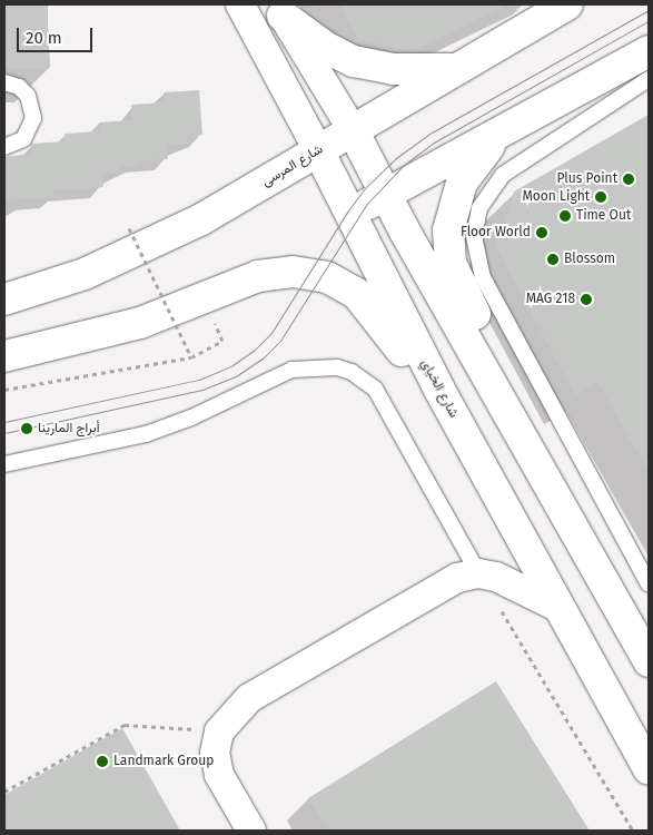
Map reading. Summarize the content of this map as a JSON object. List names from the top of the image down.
{
  "streets": {
    "main road": ["شارع المرسى", "شارع الخياي"]
  },
  "crossings": [
    ["شارع المرسى", "شارع الخياي"]
  ],
  "places": [
    "Plus Point",
    "Moon Light",
    "Time Out",
    "Floor World",
    "Blossom",
    "MAG 218",
    "أبراج المارينا",
    "Landmark Group"
  ],
  "scale_bar": "20 m"
}
